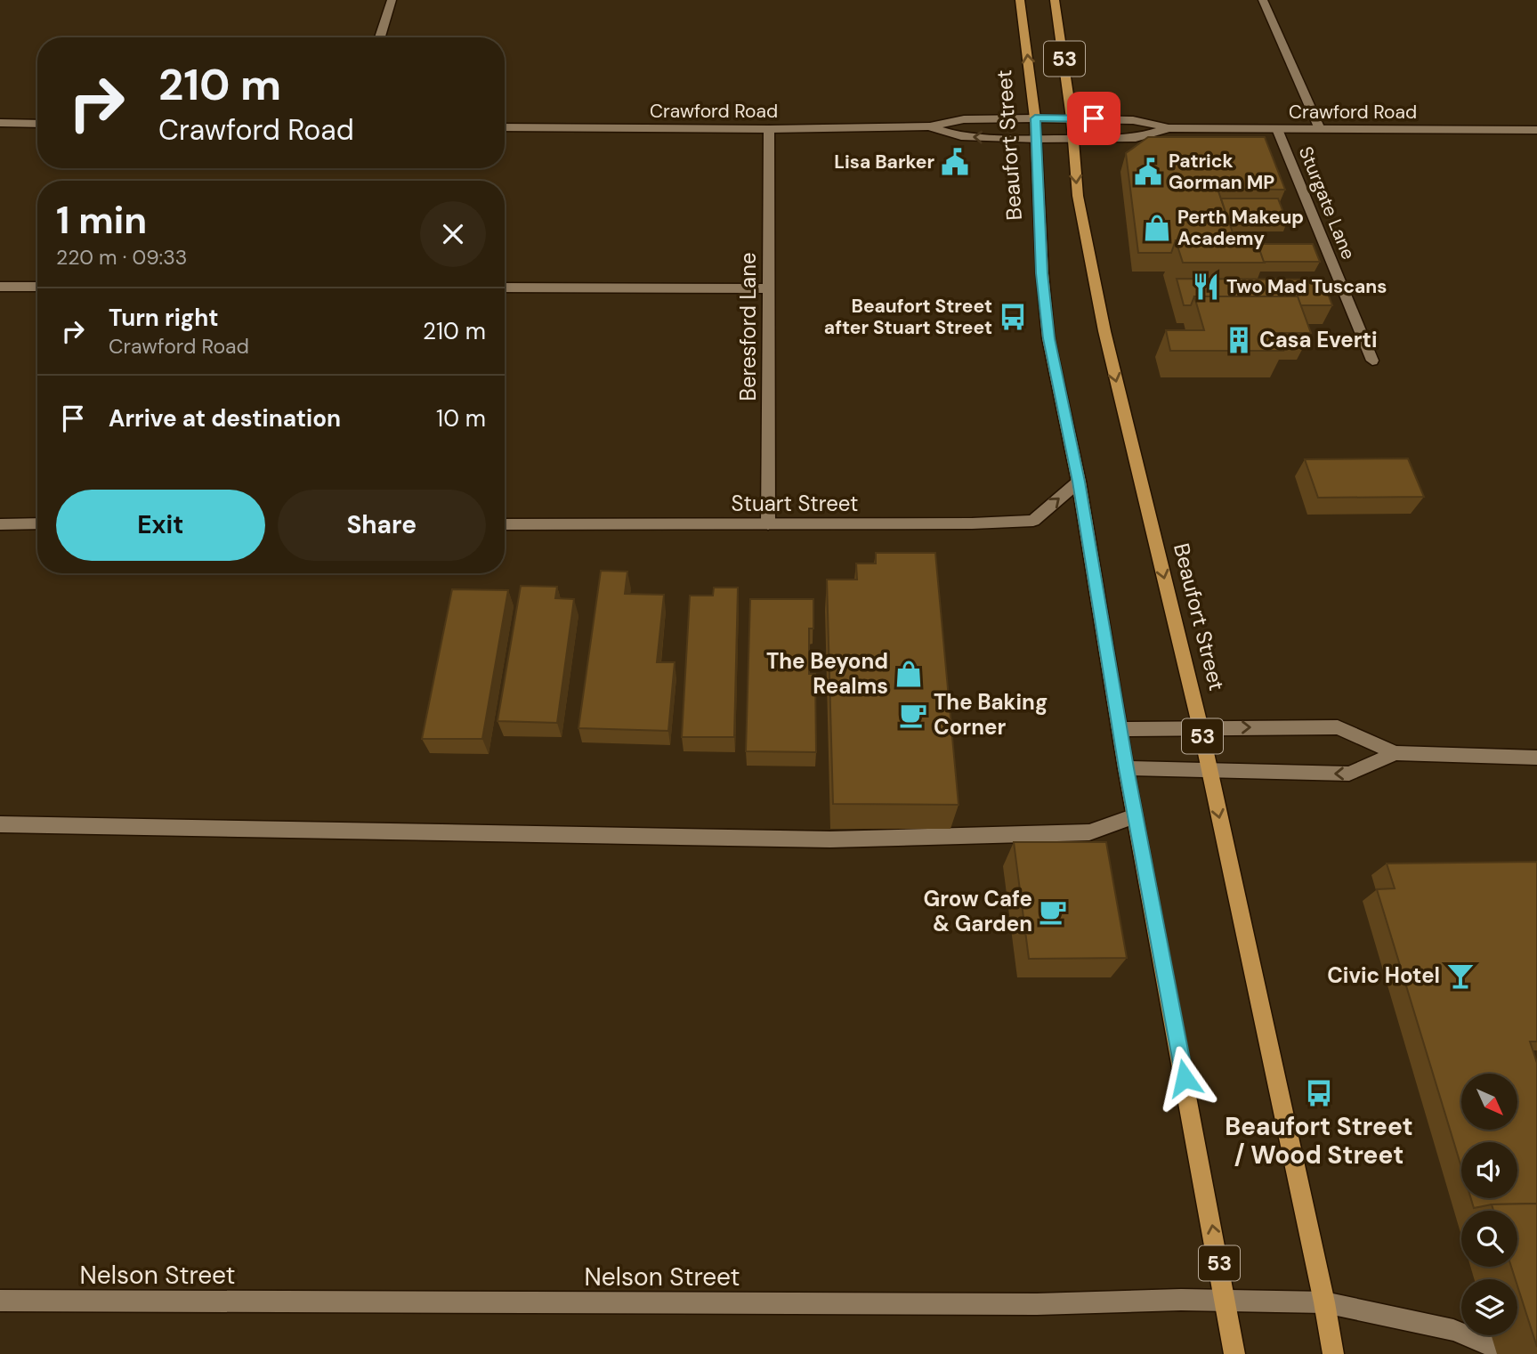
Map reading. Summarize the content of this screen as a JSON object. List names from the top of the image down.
{
  "streets": {
    "main road": ["53", "Beaufort Street"],
    "street": [
      "Crawford Road",
      "Sturgate Lane",
      "Beresford Lane",
      "Stuart Street",
      "Nelson Street"
    ]
  },
  "crossings": [
    ["Crawford Road", "Beaufort Street"],
    ["Crawford Road", "Sturgate Lane"],
    ["Crawford Road", "Beresford Lane"],
    ["Beaufort Street", "Stuart Street"],
    ["Beaufort Street", "Nelson Street"],
    ["Beresford Lane", "Stuart Street"]
  ],
  "one_way": ["Stuart Street"],
  "places": {
    "public building": ["Lisa Barker", "Patrick Gorman MP"],
    "shop": ["Perth Makeup Academy", "The Beyond Realms"],
    "restaurant": ["Two Mad Tuscans"],
    "bus stop": ["Beaufort Street after Stuart Street", "Beaufort Street / Wood Street"],
    "building": ["Casa Everti"],
    "cafe": ["The Baking Corner", "Grow Cafe & Garden"],
    "bar": ["Civic Hotel"]
  },
  "north": "bottom right",
  "page": {
    "turn": ["210 m", "Crawford Road"],
    "heading": ["1 min", "220 m · 09:33"],
    "list": [
      {
        "name": "Turn right",
        "note": "Crawford Road",
        "value": "210 m"
      },
      {
        "name": "Arrive at destination",
        "value": "10 m"
      }
    ],
    "buttons": ["Exit", "Share"]
  }
}
